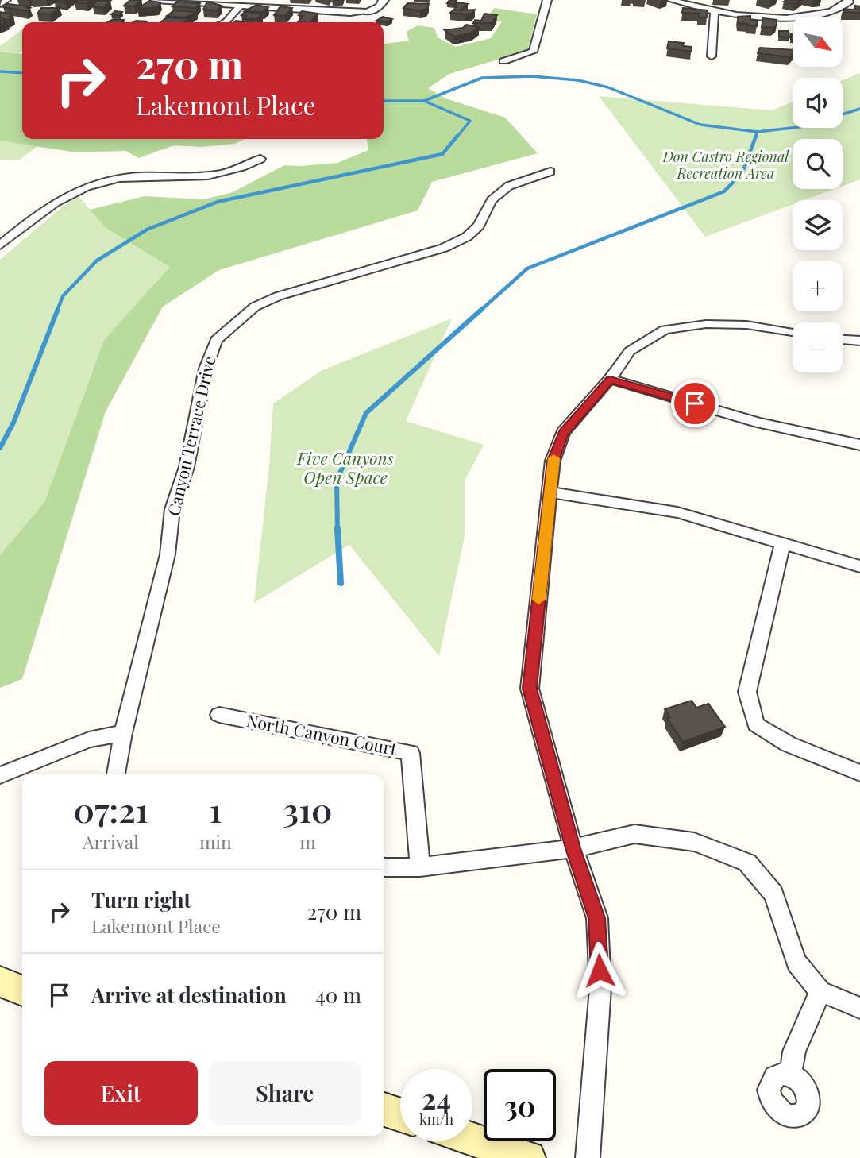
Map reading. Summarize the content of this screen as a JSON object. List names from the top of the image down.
{
  "streets": {
    "street": ["Canyon Terrace Drive", "North Canyon Court"]
  },
  "parks": ["Don Castro Regional Recreation Area", "Five Canyons Open Space"],
  "north": "bottom right",
  "page": {
    "map_buttons": ["+", "−"],
    "turn": ["270 m", "Lakemont Place"],
    "eta": [
      "07:21",
      "Arrival",
      "1",
      "min",
      "310",
      "m"
    ],
    "list": [
      {
        "name": "Turn right",
        "note": "Lakemont Place",
        "value": "270 m"
      },
      {
        "name": "Arrive at destination",
        "value": "40 m"
      }
    ],
    "buttons": ["Exit", "Share"],
    "speed": "24 km/h",
    "limit": "30"
  }
}
